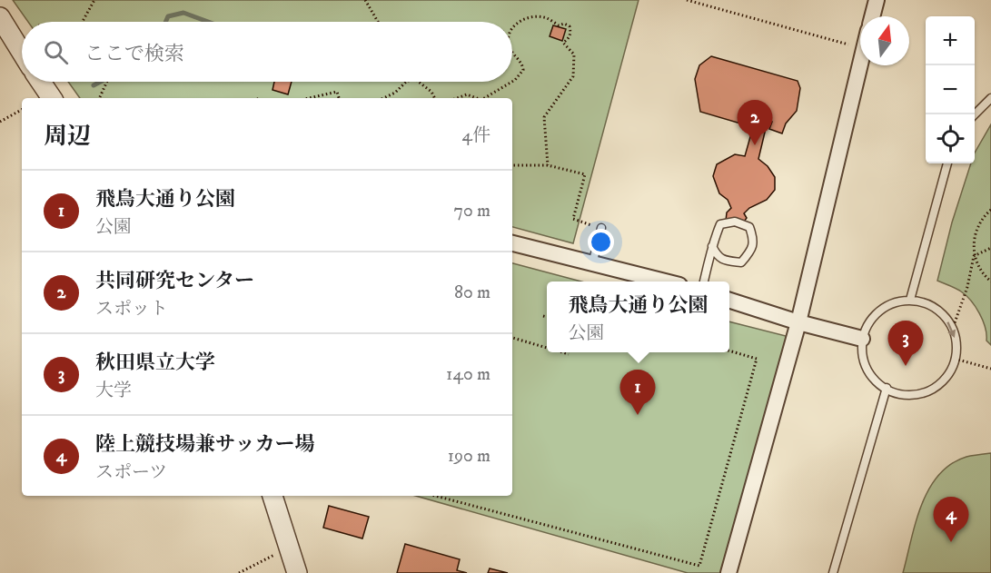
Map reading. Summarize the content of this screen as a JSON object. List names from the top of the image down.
{
  "north": "top",
  "page": {
    "map_buttons": ["+", "−"],
    "search": "ここで検索",
    "heading": ["周辺", "4件"],
    "pins": [
      "2",
      "3",
      "1",
      "4"
    ],
    "list": [
      {
        "mark": "1",
        "name": "飛鳥大通り公園",
        "note": "公園",
        "value": "70 m"
      },
      {
        "mark": "2",
        "name": "共同研究センター",
        "note": "スポット",
        "value": "80 m"
      },
      {
        "mark": "3",
        "name": "秋田県立大学",
        "note": "大学",
        "value": "140 m"
      },
      {
        "mark": "4",
        "name": "陸上競技場兼サッカー場",
        "note": "スポーツ",
        "value": "190 m"
      }
    ],
    "popup": ["飛鳥大通り公園", "公園"]
  }
}
